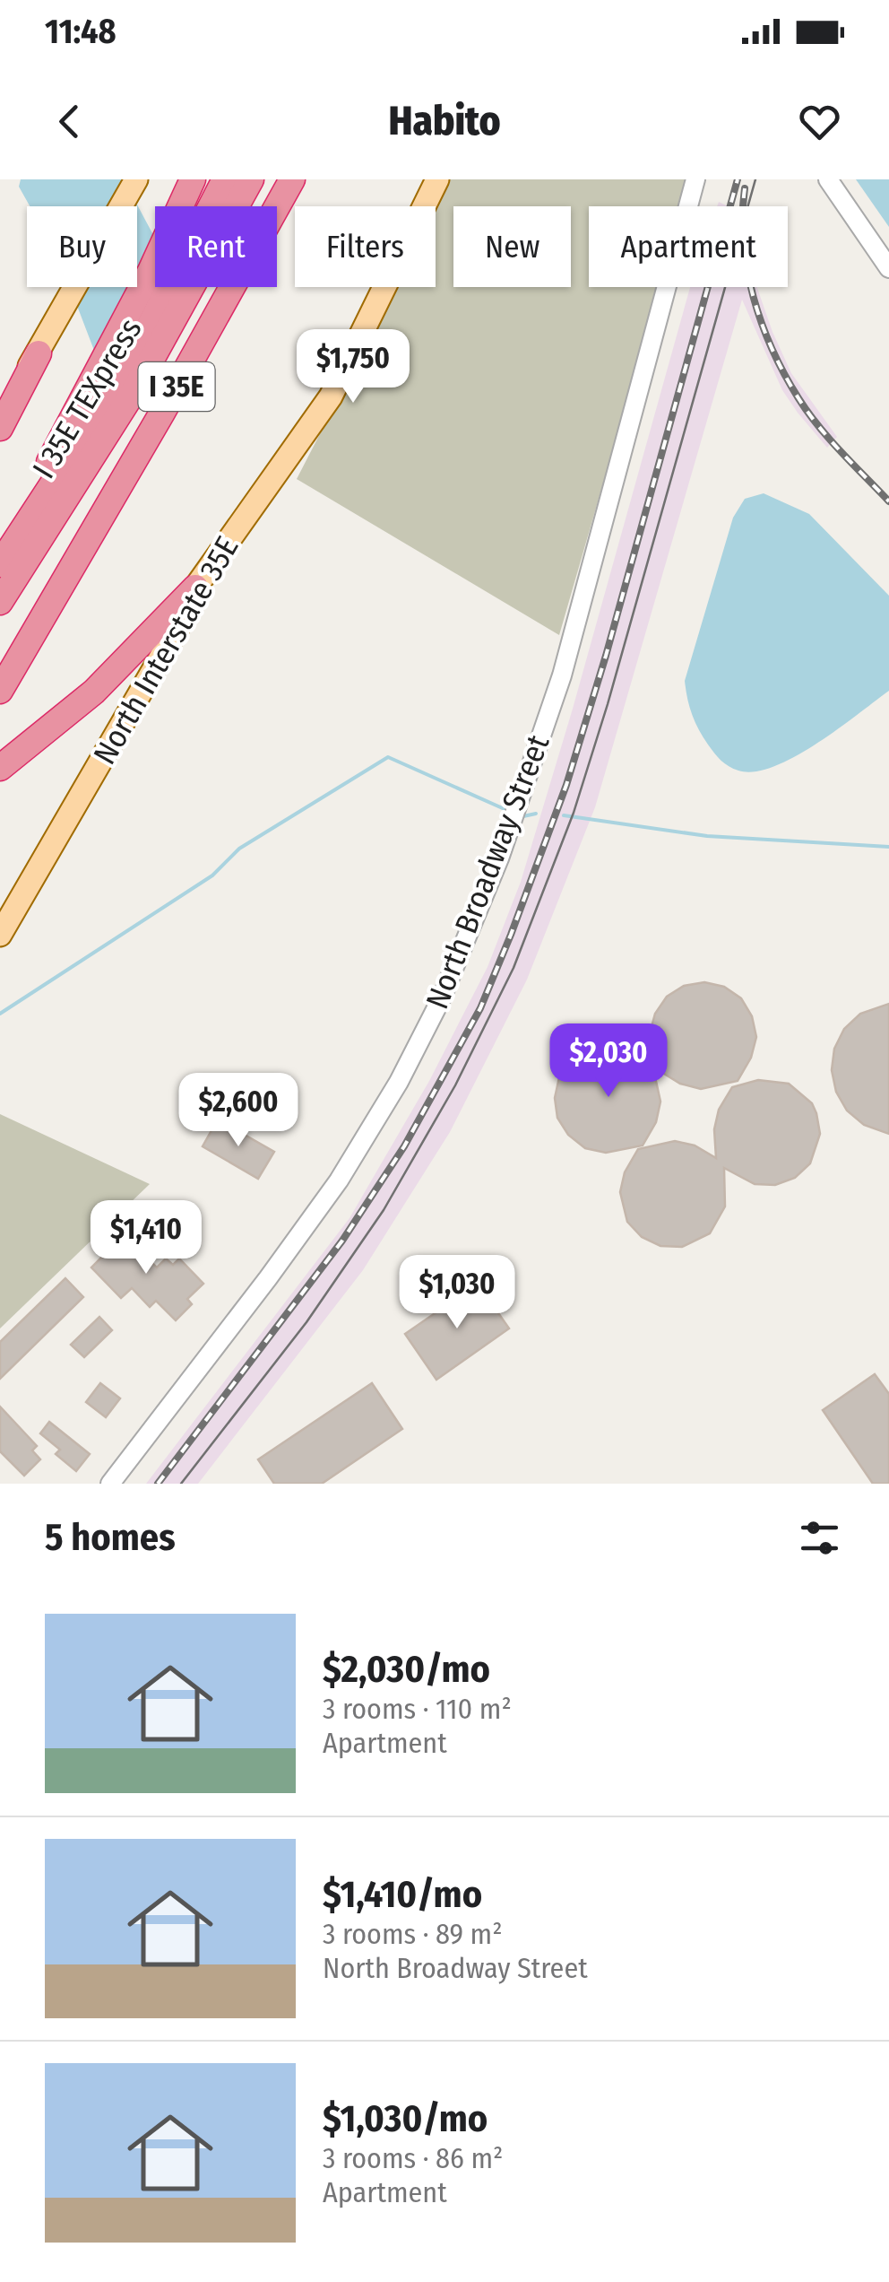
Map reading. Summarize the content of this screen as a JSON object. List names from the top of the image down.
{
  "streets": {
    "highway": ["I 35E", "I 35E TEXpress"],
    "main road": ["North Interstate 35E"],
    "street": ["North Broadway Street"]
  },
  "page": {
    "status": "11:48",
    "header": "Habito",
    "chip": [
      "Buy",
      "Rent",
      "Filters",
      "New",
      "Apartment"
    ],
    "price": [
      "$1,750",
      "$2,030",
      "$2,600",
      "$1,410",
      "$1,030"
    ],
    "heading": "5 homes",
    "list": [
      {
        "name": "$2,030/mo",
        "note": "3 rooms · 110 m² · Apartment"
      },
      {
        "name": "$1,410/mo",
        "note": "3 rooms · 89 m² · North Broadway Street"
      },
      {
        "name": "$1,030/mo",
        "note": "3 rooms · 86 m² · Apartment"
      }
    ]
  }
}
